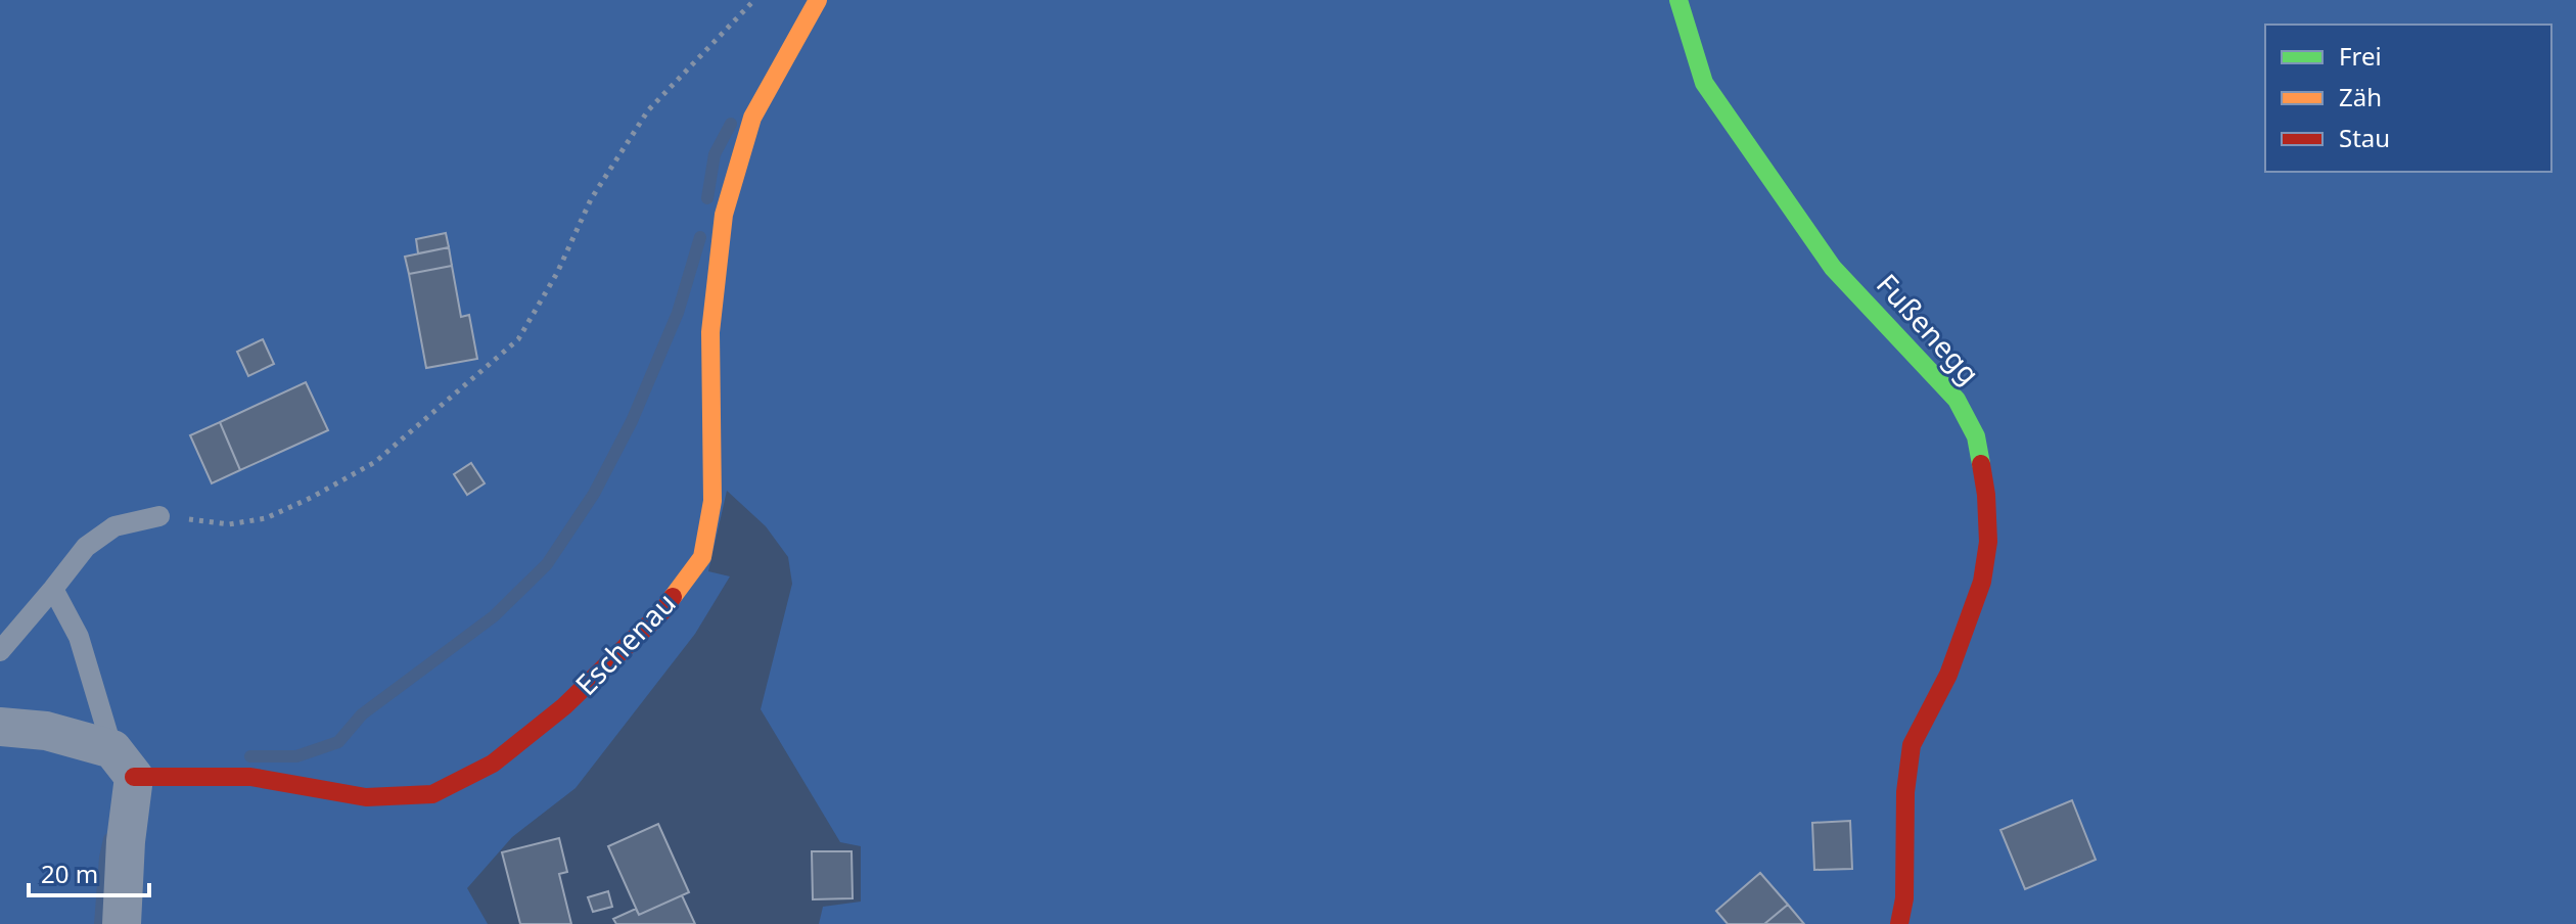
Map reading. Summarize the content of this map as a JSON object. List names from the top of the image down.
{
  "streets": {
    "street": ["Fußenegg", "Eschenau"]
  },
  "legend": ["Frei", "Zäh", "Stau"],
  "scale_bar": "20 m"
}
